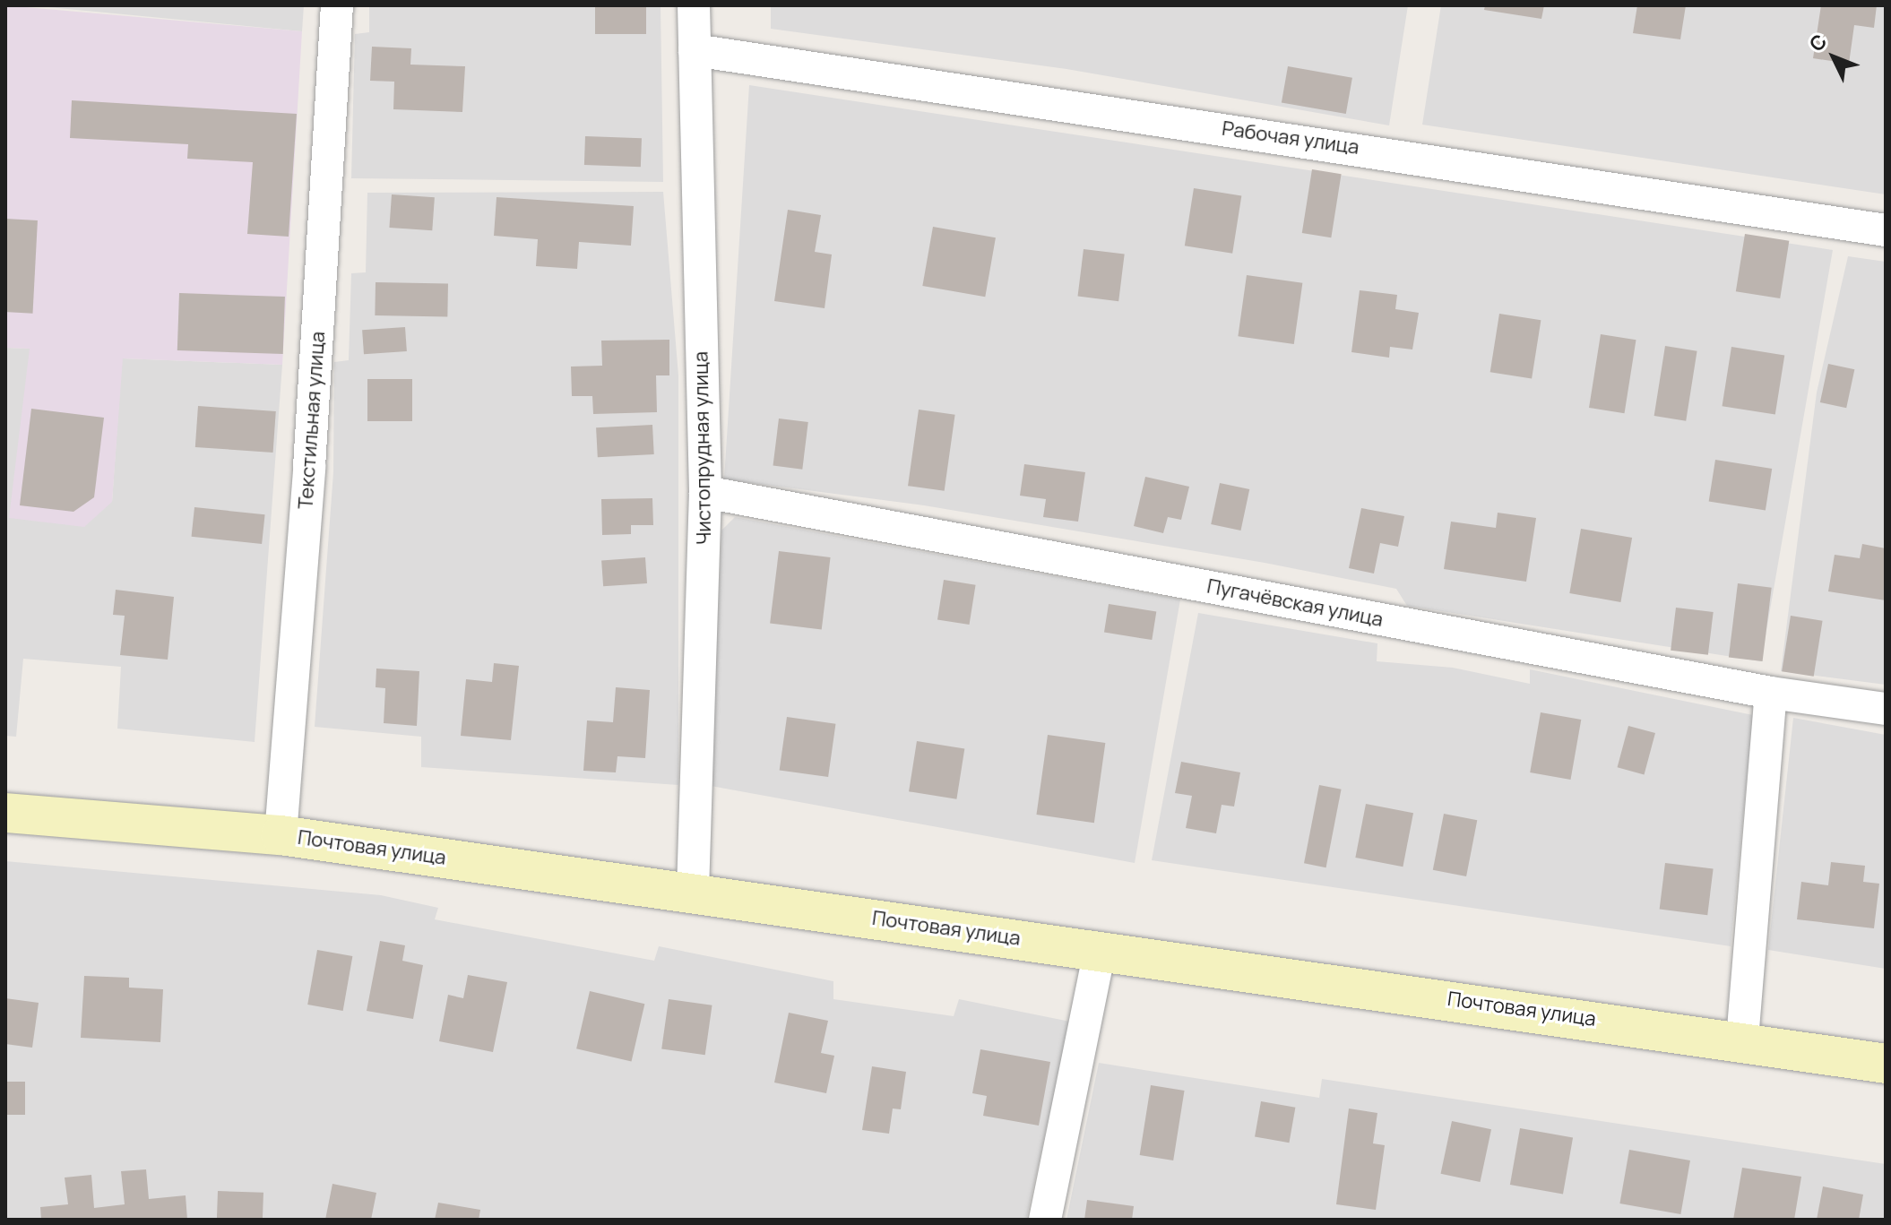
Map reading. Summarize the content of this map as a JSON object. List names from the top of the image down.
{
  "streets": {
    "street": [
      "Рабочая улица",
      "Текстильная улица",
      "Чистопрудная улица",
      "Пугачёвская улица",
      "Почтовая улица"
    ]
  },
  "crossings": [
    ["Рабочая улица", "Чистопрудная улица"],
    ["Текстильная улица", "Почтовая улица"],
    ["Чистопрудная улица", "Пугачёвская улица"],
    ["Чистопрудная улица", "Почтовая улица"]
  ],
  "north": "top left"
}
